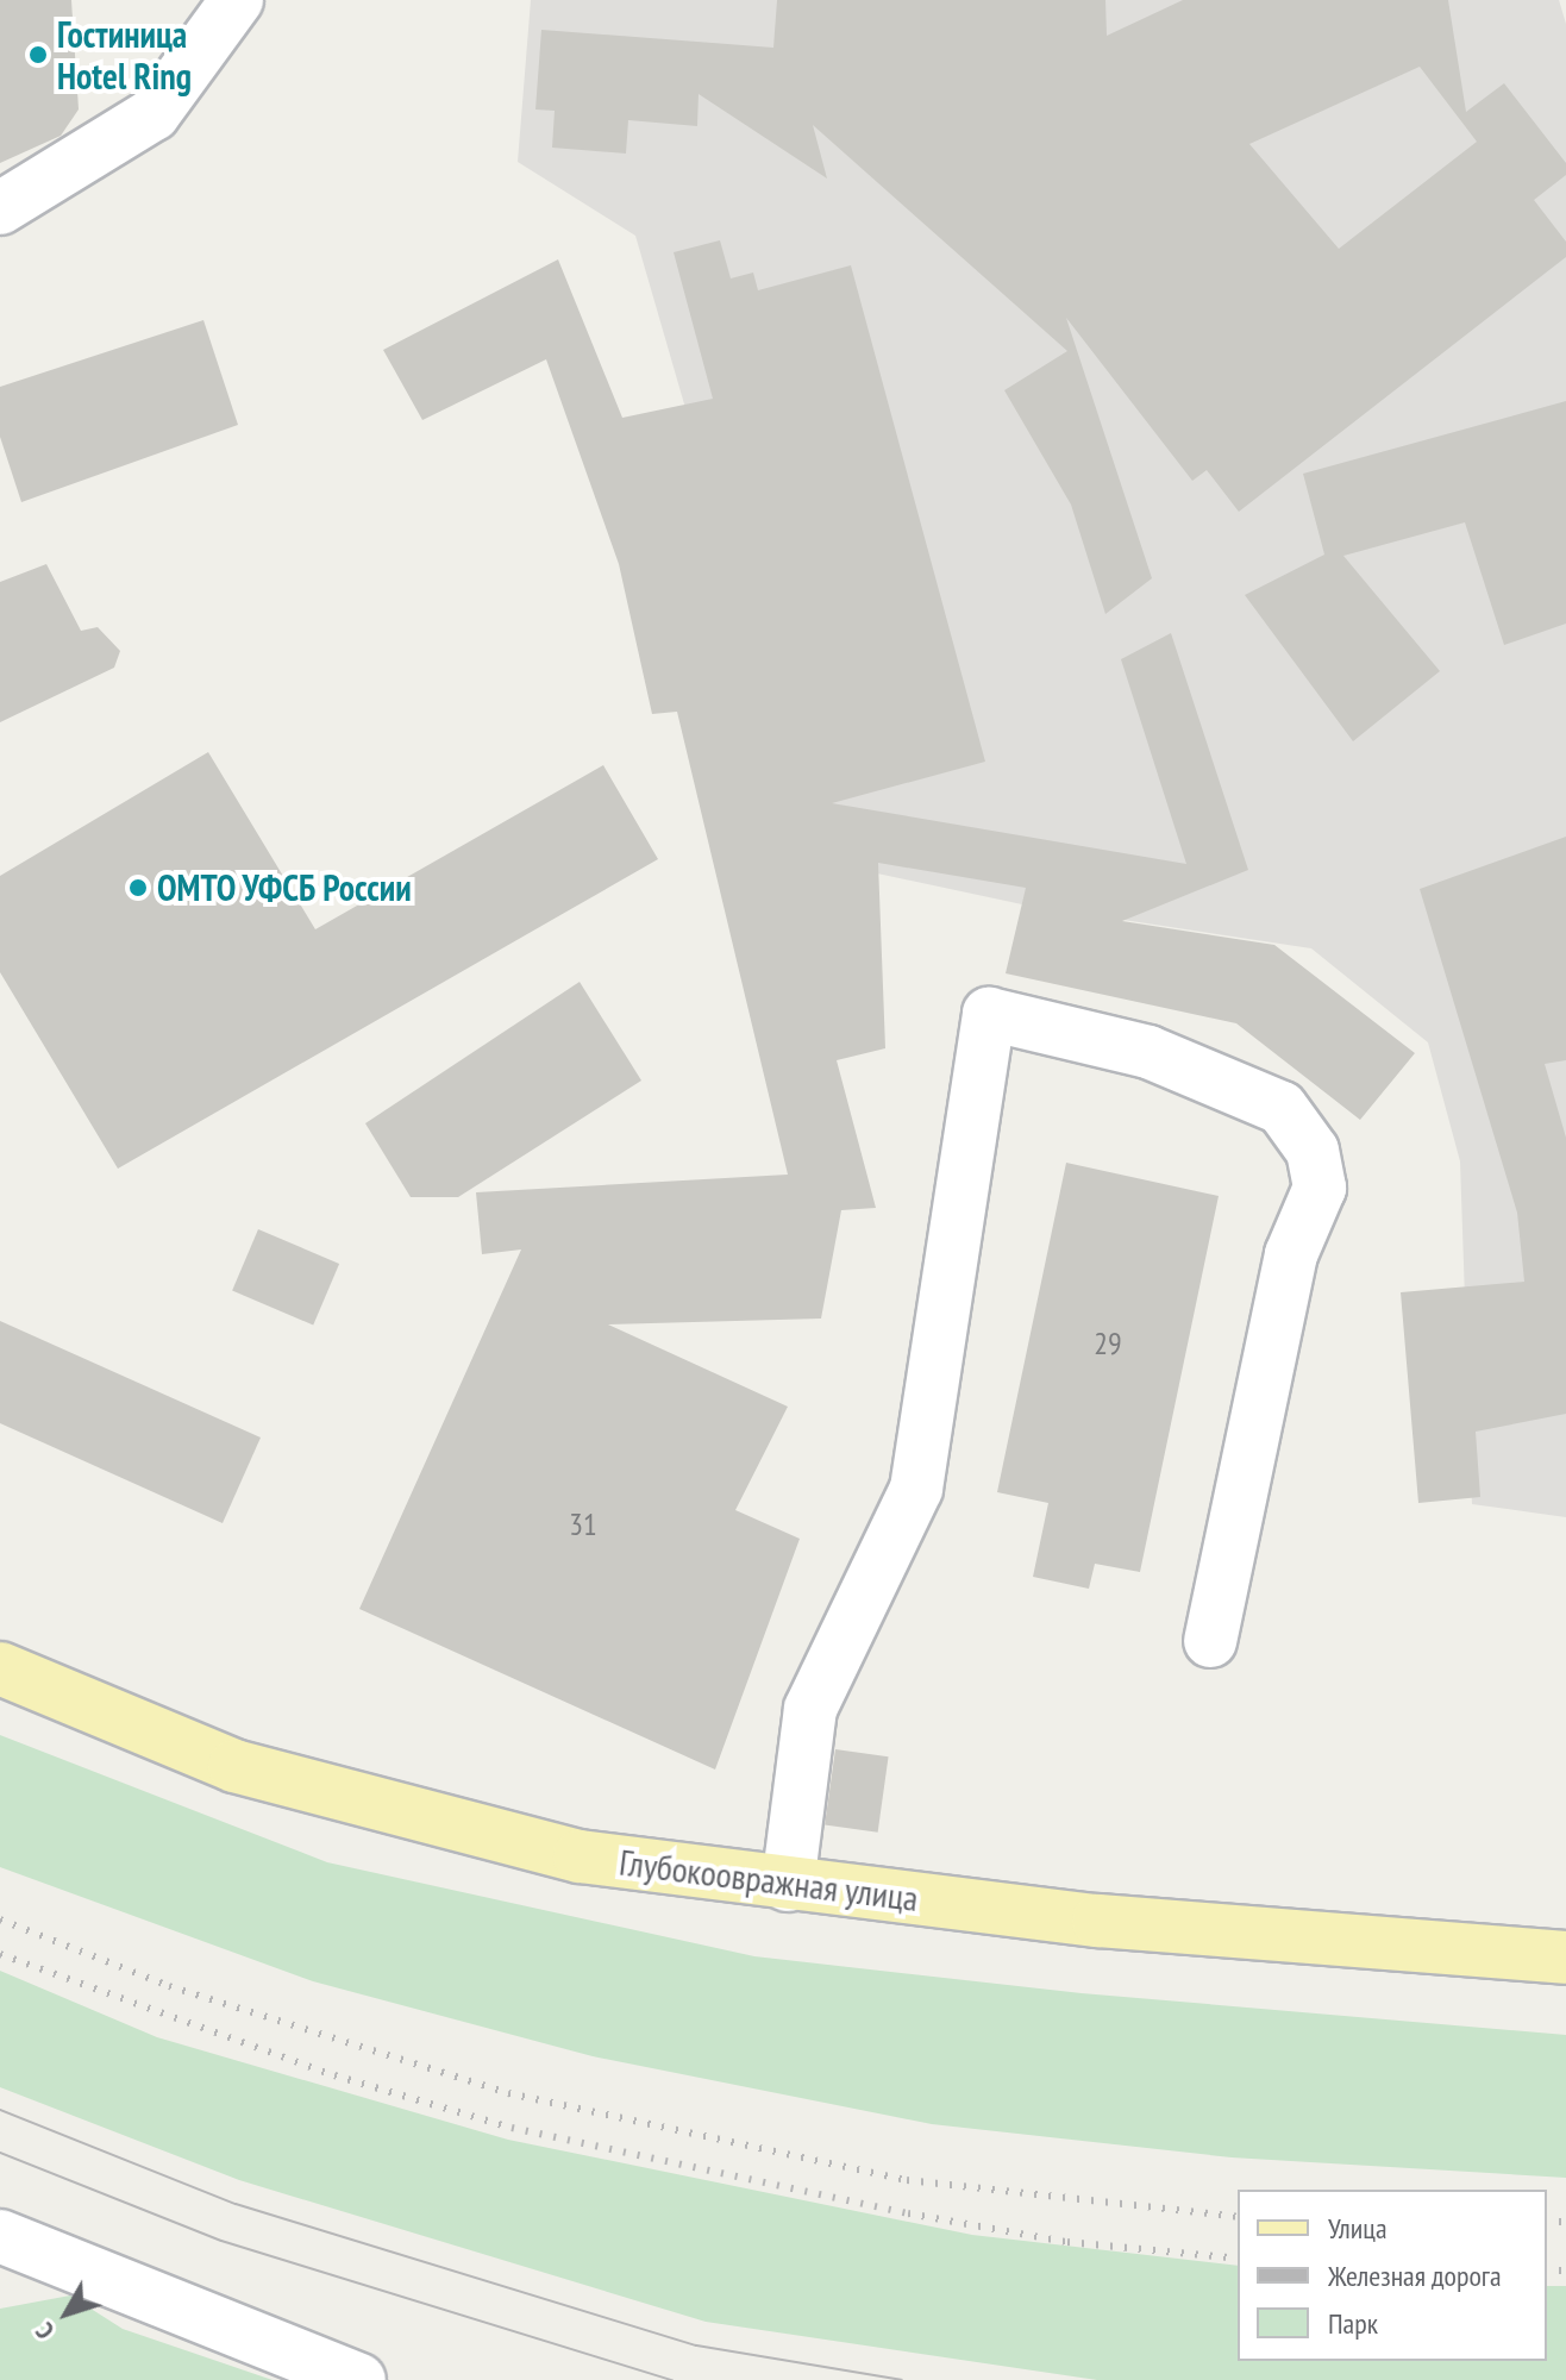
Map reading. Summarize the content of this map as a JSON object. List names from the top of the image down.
{
  "streets": {
    "main road": ["Глубокоовражная улица"]
  },
  "places": ["Гостиница Hotel Ring", "ОМТО УФСБ России"],
  "house_numbers": ["29", "31"],
  "legend": ["Улица", "Железная дорога", "Парк"],
  "north": "bottom left"
}
